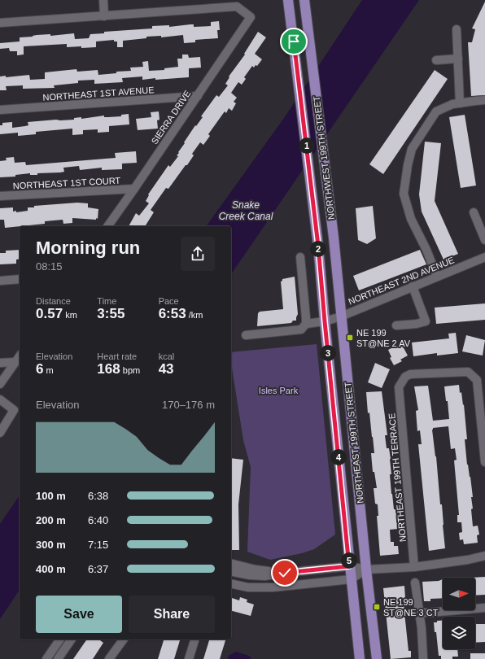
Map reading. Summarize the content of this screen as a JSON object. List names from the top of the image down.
{
  "streets": {
    "main road": ["NORTHWEST 199TH STREET", "NORTHEAST 199TH STREET"],
    "street": [
      "NORTHEAST 1ST AVENUE",
      "SIERRA DRIVE",
      "NORTHEAST 1ST COURT",
      "NORTHEAST 2ND AVENUE",
      "NORTHEAST 199TH TERRACE"
    ]
  },
  "crossings": [
    ["NORTHEAST 1ST AVENUE", "SIERRA DRIVE"],
    ["SIERRA DRIVE", "NORTHEAST 1ST COURT"],
    ["NORTHWEST 199TH STREET", "NORTHEAST 2ND AVENUE"],
    ["NORTHWEST 199TH STREET", "NORTHEAST 199TH STREET"],
    ["NORTHEAST 2ND AVENUE", "NORTHEAST 199TH STREET"]
  ],
  "water": ["Snake Creek Canal"],
  "parks": ["Isles Park"],
  "places": {
    "transit": ["NE 199 ST@NE 2 AV", "NE 199 ST@NE 3 CT"]
  },
  "north": "right",
  "page": {
    "pins": [
      "1",
      "2",
      "3",
      "4",
      "5"
    ],
    "heading": ["Morning run", "08:15"],
    "stats": [
      ["Distance", "0.57 km"],
      ["Time", "3:55"],
      ["Pace", "6:53 /km"],
      ["Elevation", "6 m"],
      ["Heart rate", "168 bpm"],
      ["kcal", "43"]
    ],
    "chart": ["Elevation", "170–176 m"],
    "list": [
      {
        "name": "100 m",
        "note": "6:38"
      },
      {
        "name": "200 m",
        "note": "6:40"
      },
      {
        "name": "300 m",
        "note": "7:15"
      },
      {
        "name": "400 m",
        "note": "6:37"
      }
    ],
    "buttons": ["Save", "Share"]
  }
}
